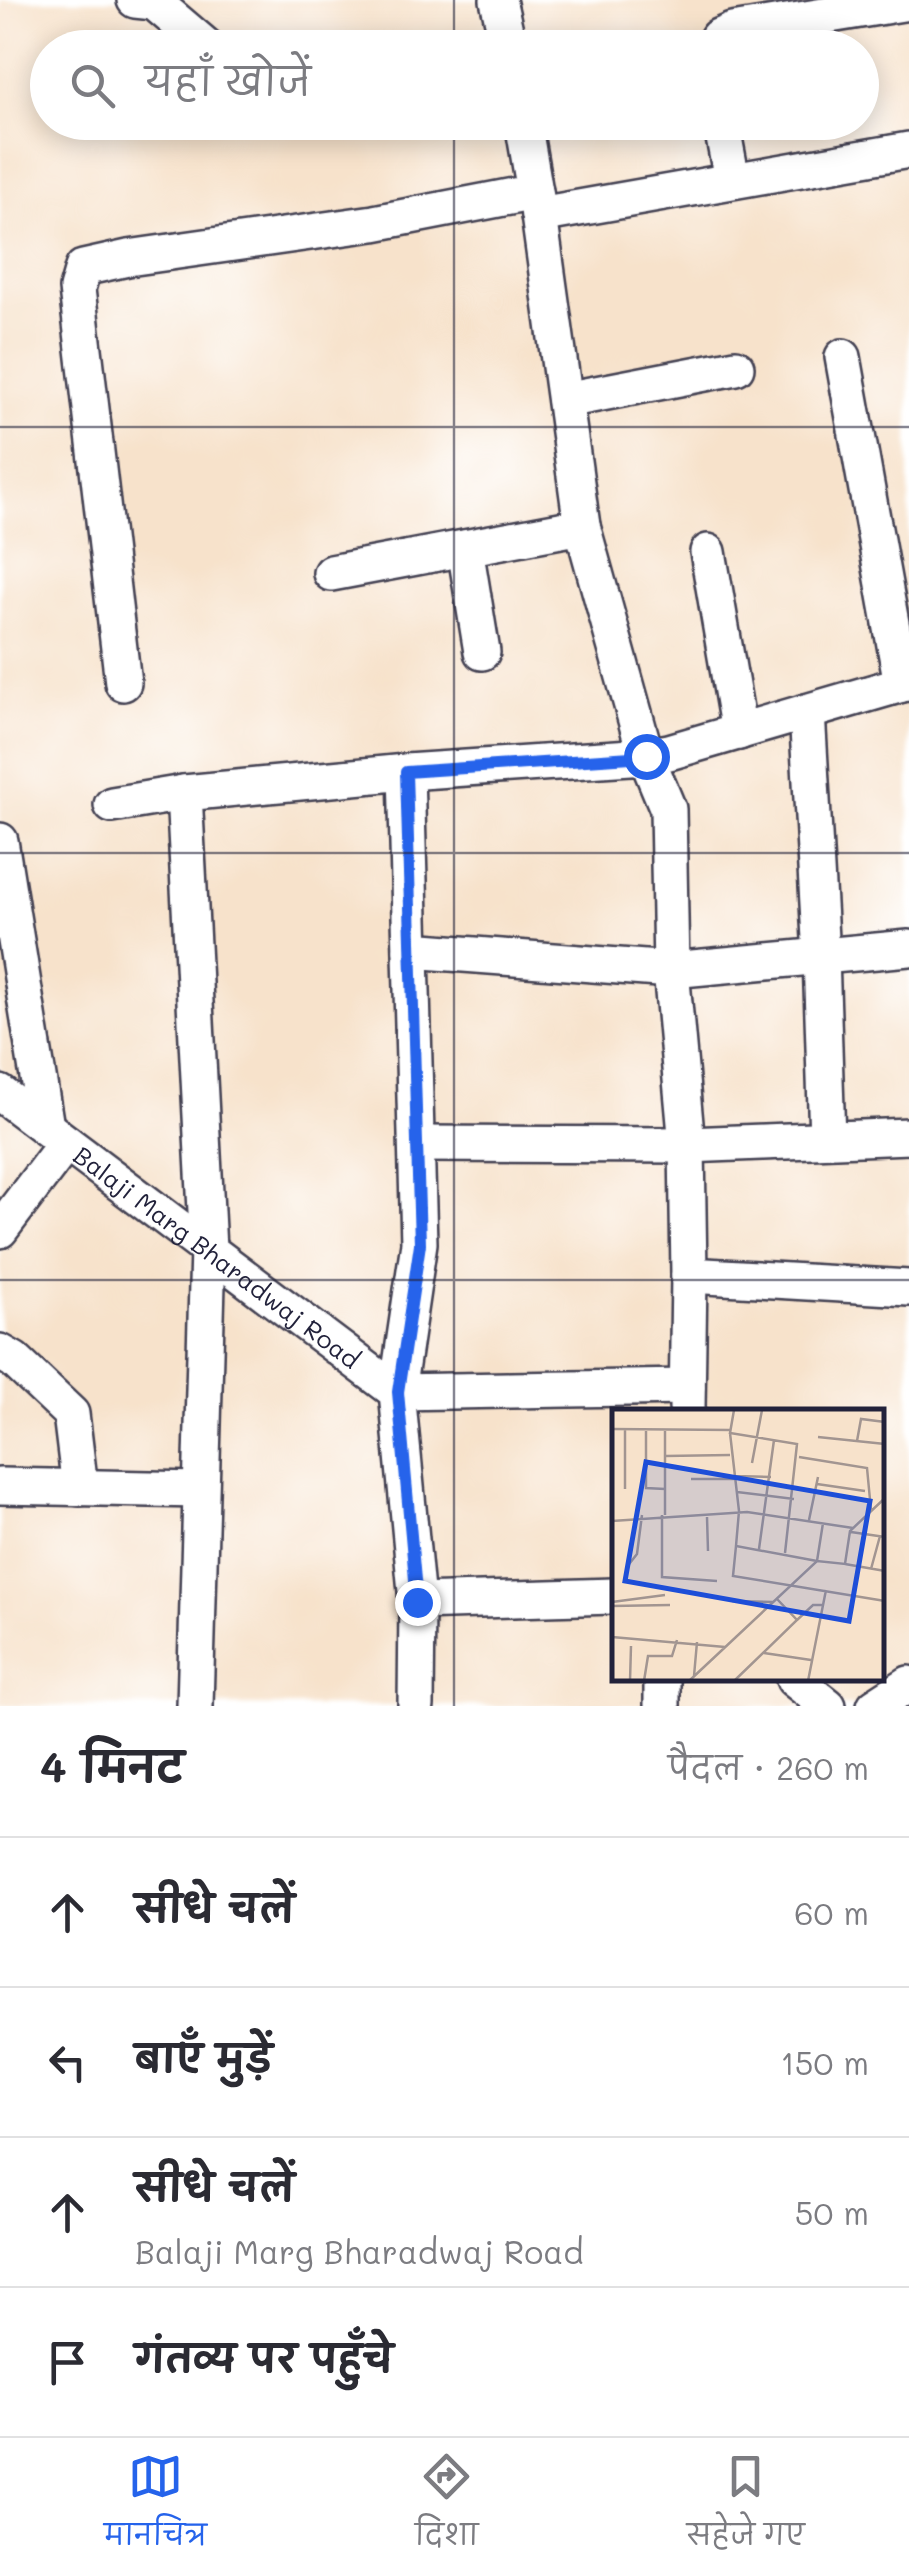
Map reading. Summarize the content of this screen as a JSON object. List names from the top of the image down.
{
  "streets": {
    "street": ["Balaji Marg Bharadwaj Road"]
  },
  "page": {
    "search": "यहाँ खोजें",
    "heading": ["4 मिनट", "पैदल · 260 m"],
    "list": [
      ["सीधे चलें", "60 m"],
      ["बाएँ मुड़ें", "150 m"],
      ["सीधे चलें", "Balaji Marg Bharadwaj Road", "50 m"],
      "गंतव्य पर पहुँचे"
    ],
    "nav": ["मानचित्र", "दिशा", "सहेजे गए"]
  }
}
